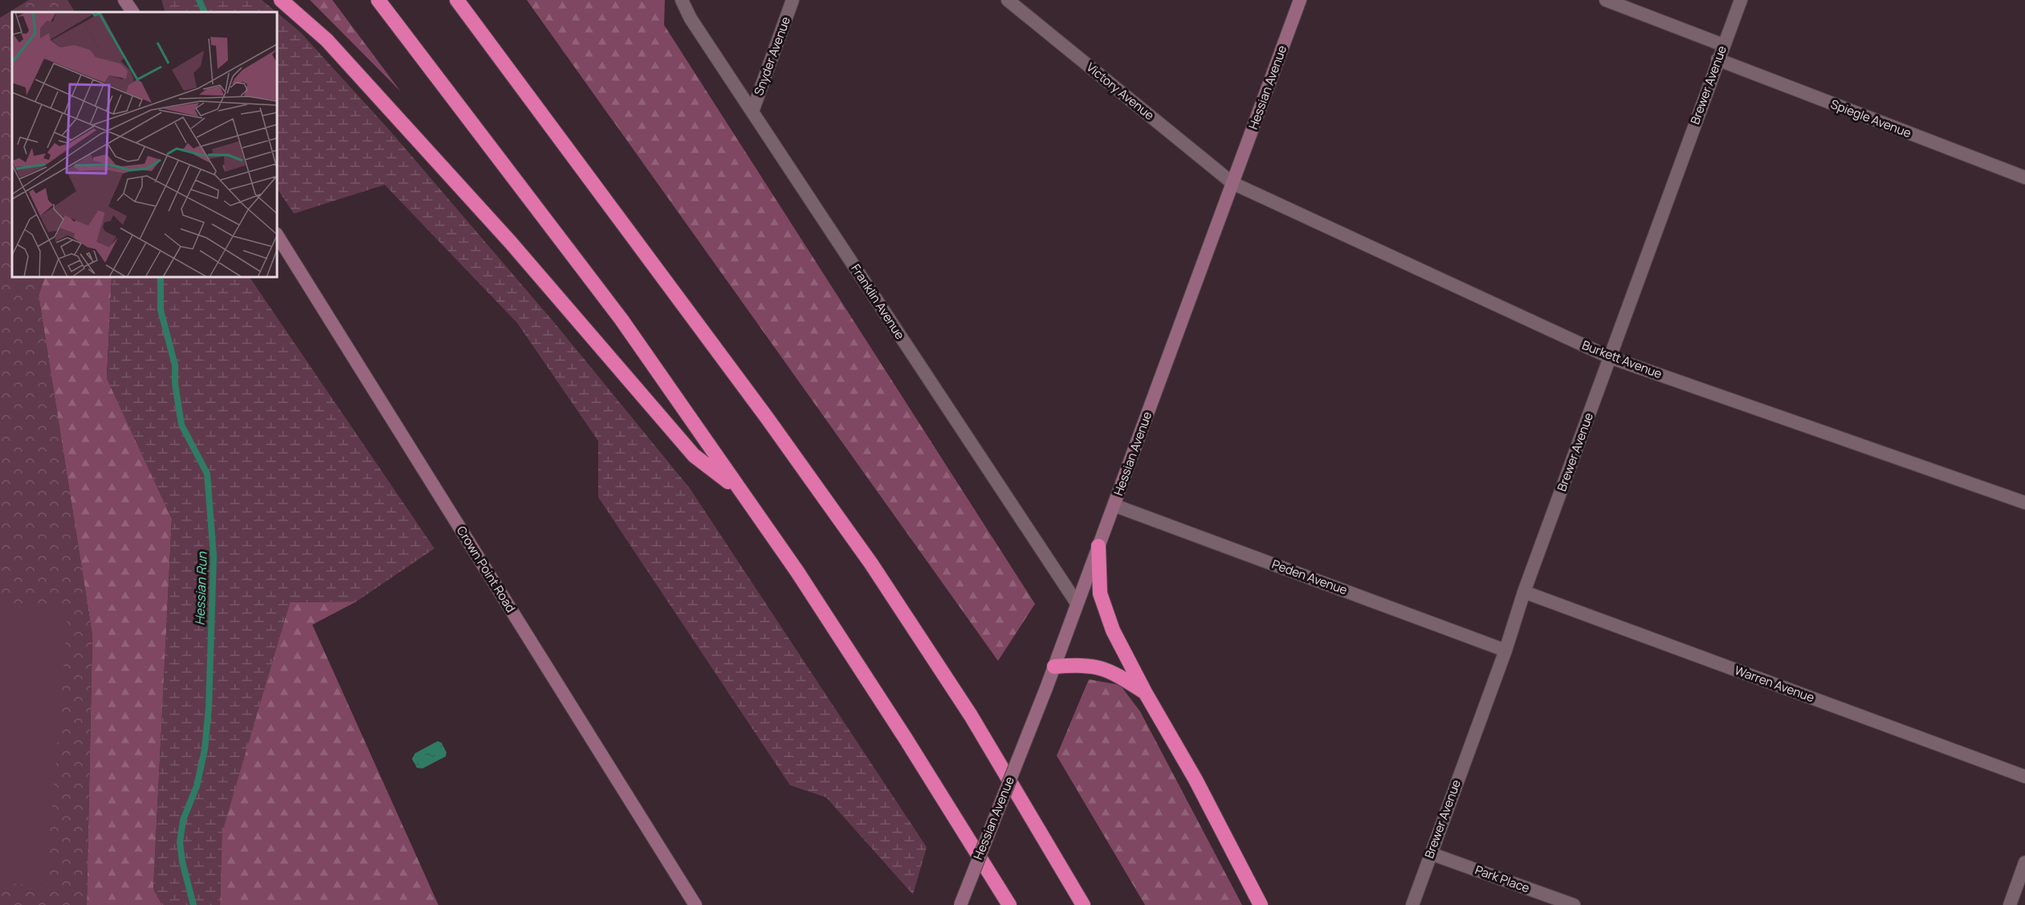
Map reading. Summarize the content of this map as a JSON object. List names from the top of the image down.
{
  "streets": {
    "main road": ["Hessian Avenue", "Crown Point Road"],
    "street": [
      "Snyder Avenue",
      "Brewer Avenue",
      "Victory Avenue",
      "Spiegle Avenue",
      "Franklin Avenue",
      "Burkett Avenue",
      "Peden Avenue",
      "Warren Avenue",
      "Park Place"
    ]
  },
  "crossings": [
    ["Snyder Avenue", "Franklin Avenue"],
    ["Brewer Avenue", "Spiegle Avenue"],
    ["Brewer Avenue", "Burkett Avenue"],
    ["Brewer Avenue", "Peden Avenue"],
    ["Brewer Avenue", "Warren Avenue"],
    ["Brewer Avenue", "Park Place"],
    ["Hessian Avenue", "Victory Avenue"],
    ["Hessian Avenue", "Franklin Avenue"],
    ["Hessian Avenue", "Burkett Avenue"],
    ["Hessian Avenue", "Peden Avenue"],
    ["Victory Avenue", "Burkett Avenue"]
  ],
  "water": ["Hessian Run"]
}
